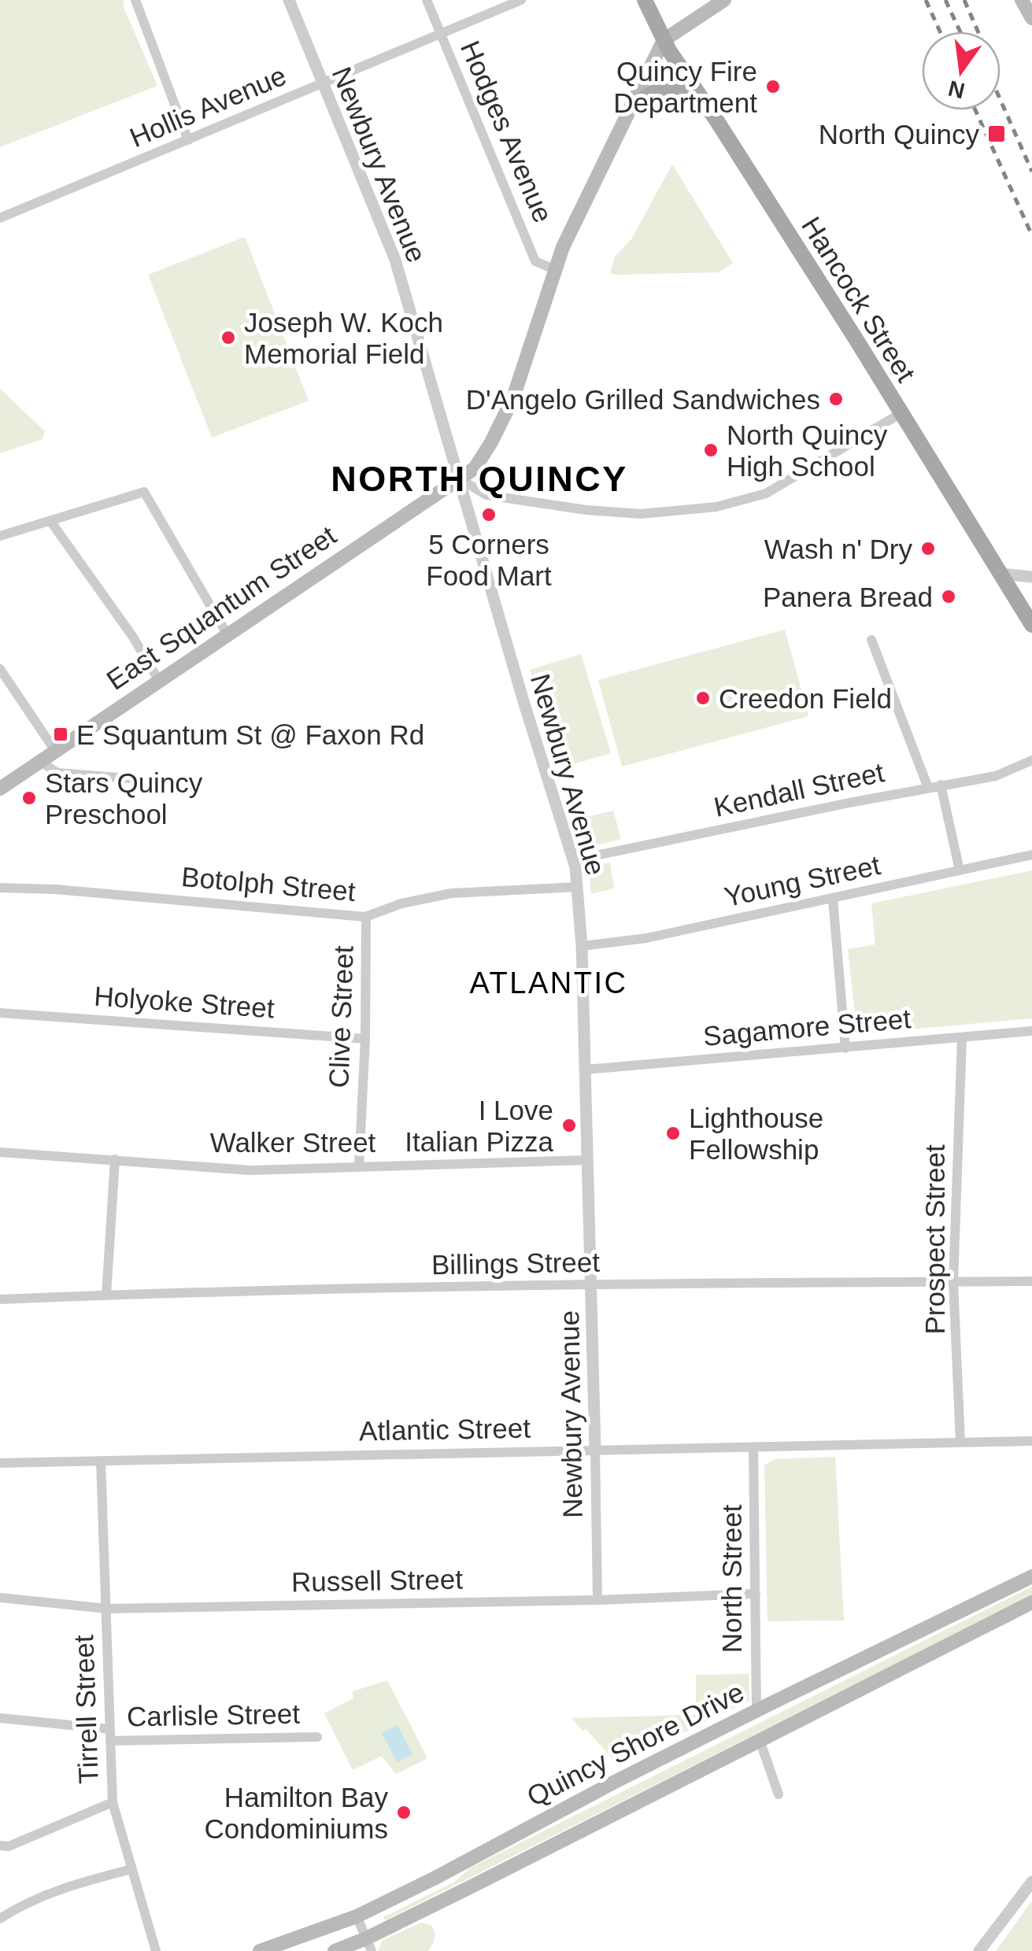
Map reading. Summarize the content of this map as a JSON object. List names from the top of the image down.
{
  "streets": {
    "main road": ["Hancock Street", "East Squantum Street", "Quincy Shore Drive"],
    "street": [
      "Hollis Avenue",
      "Hodges Avenue",
      "Newbury Avenue",
      "Kendall Street",
      "Young Street",
      "Botolph Street",
      "Holyoke Street",
      "Clive Street",
      "Sagamore Street",
      "Walker Street",
      "Prospect Street",
      "Billings Street",
      "Atlantic Street",
      "North Street",
      "Russell Street",
      "Tirrell Street",
      "Carlisle Street"
    ]
  },
  "crossings": [
    ["Hollis Avenue", "Hodges Avenue"],
    ["Hollis Avenue", "Newbury Avenue"],
    ["Hodges Avenue", "East Squantum Street"],
    ["Newbury Avenue", "East Squantum Street"],
    ["Newbury Avenue", "Kendall Street"],
    ["Newbury Avenue", "Young Street"],
    ["Newbury Avenue", "Botolph Street"],
    ["Newbury Avenue", "Sagamore Street"],
    ["Newbury Avenue", "Walker Street"],
    ["Newbury Avenue", "Billings Street"],
    ["Newbury Avenue", "Atlantic Street"],
    ["Newbury Avenue", "Russell Street"],
    ["Hancock Street", "East Squantum Street"],
    ["Botolph Street", "Clive Street"],
    ["Holyoke Street", "Clive Street"],
    ["Clive Street", "Walker Street"],
    ["Sagamore Street", "Prospect Street"],
    ["Prospect Street", "Billings Street"],
    ["Prospect Street", "Atlantic Street"],
    ["Atlantic Street", "North Street"],
    ["Atlantic Street", "Tirrell Street"],
    ["North Street", "Russell Street"],
    ["North Street", "Quincy Shore Drive"],
    ["Russell Street", "Tirrell Street"],
    ["Tirrell Street", "Carlisle Street"]
  ],
  "districts": ["NORTH QUINCY", "ATLANTIC"],
  "places": {
    "other": [
      "Quincy Fire Department",
      "Joseph W. Koch Memorial Field",
      "D'Angelo Grilled Sandwiches",
      "North Quincy High School",
      "5 Corners Food Mart",
      "Wash n' Dry",
      "Panera Bread",
      "Creedon Field",
      "Stars Quincy Preschool",
      "I Love Italian Pizza",
      "Lighthouse Fellowship",
      "Hamilton Bay Condominiums"
    ],
    "transit": ["North Quincy", "E Squantum St @ Faxon Rd"]
  },
  "north": "bottom"
}
